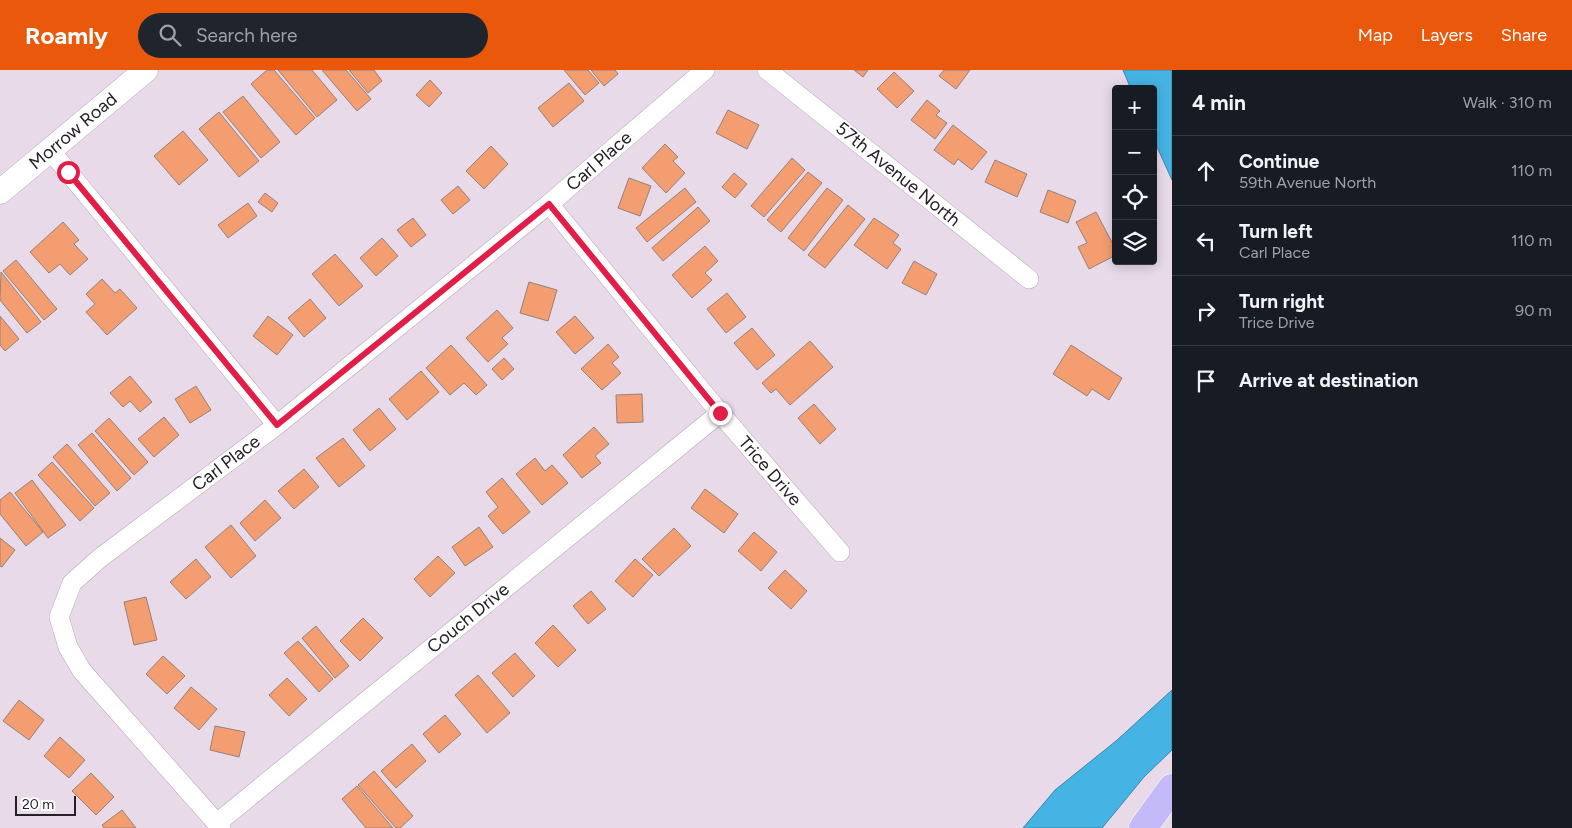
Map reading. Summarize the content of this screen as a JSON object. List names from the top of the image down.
{
  "streets": {
    "street": [
      "Morrow Road",
      "Carl Place",
      "57th Avenue North",
      "Trice Drive",
      "Couch Drive"
    ]
  },
  "crossings": [
    ["Carl Place", "Trice Drive"],
    ["Carl Place", "Couch Drive"],
    ["Trice Drive", "Couch Drive"]
  ],
  "scale_bar": "20 m",
  "page": {
    "header": "Roamly",
    "search": "Search here",
    "nav": ["Map", "Layers", "Share"],
    "heading": ["4 min", "Walk · 310 m"],
    "map_buttons": ["+", "−"],
    "list": [
      ["Continue", "59th Avenue North", "110 m"],
      ["Turn left", "Carl Place", "110 m"],
      ["Turn right", "Trice Drive", "90 m"],
      "Arrive at destination"
    ],
    "scale": "20 m"
  }
}
